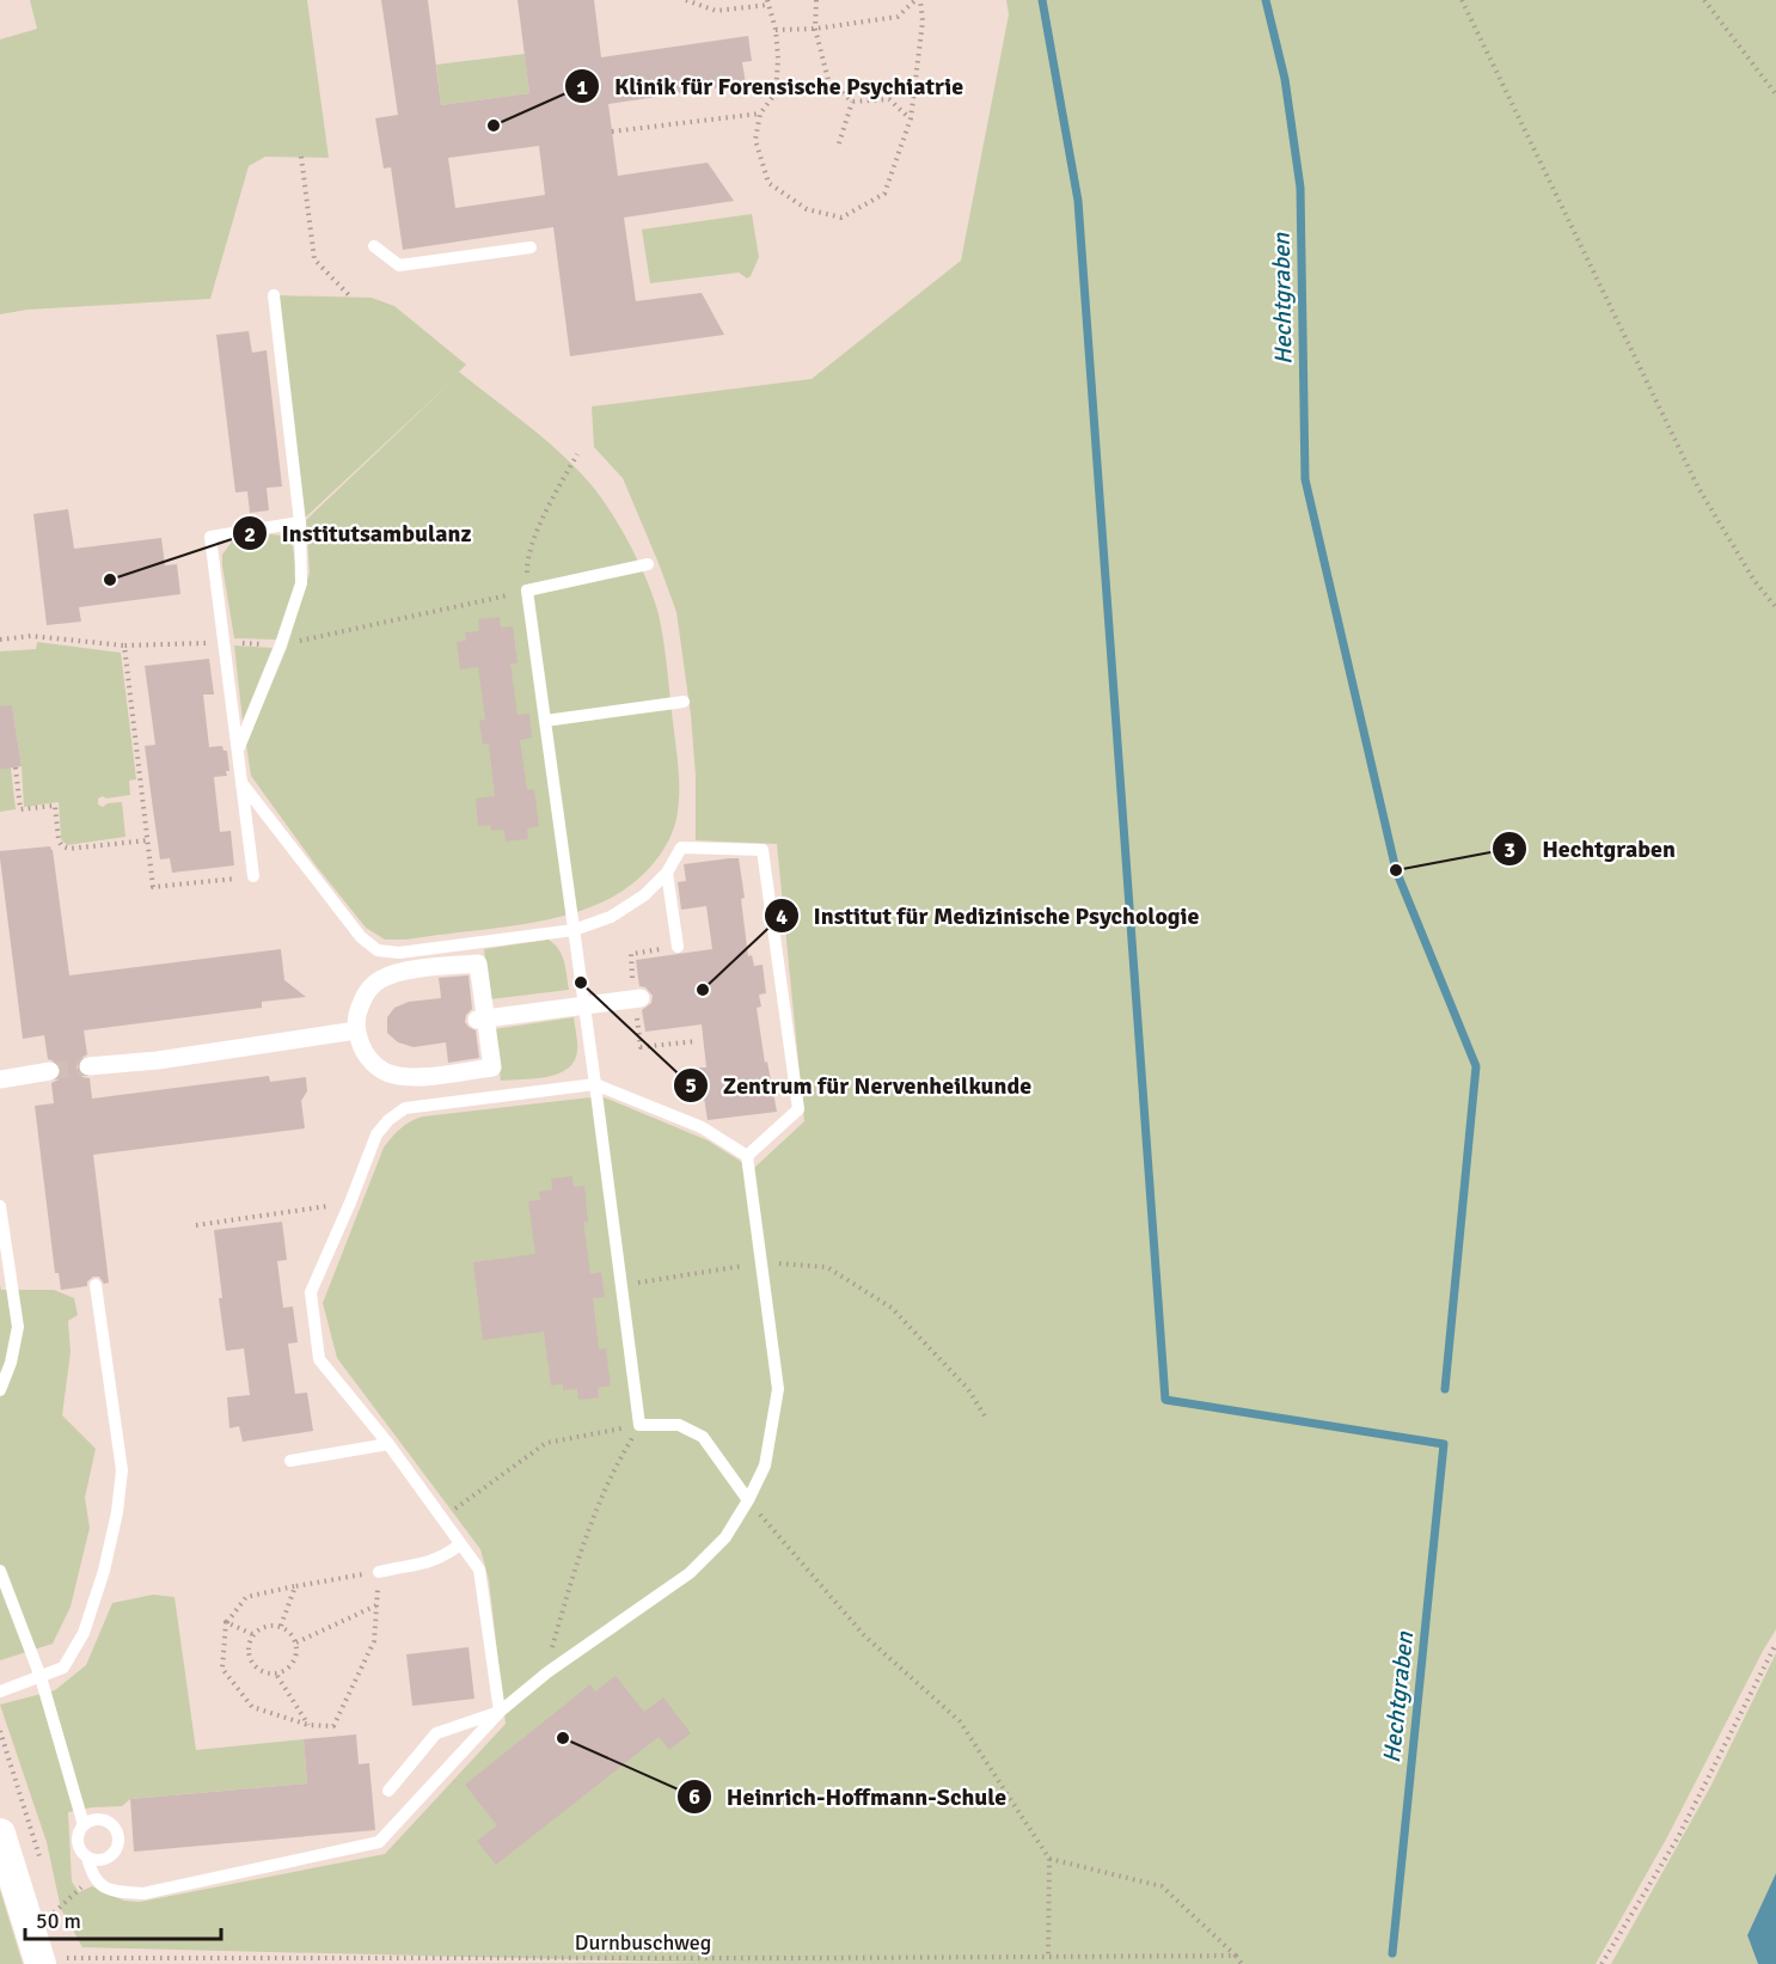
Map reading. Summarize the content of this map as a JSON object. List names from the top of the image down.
{
  "streets": {
    "path": ["Durnbuschweg"]
  },
  "water": ["Hechtgraben"],
  "places": [
    "Klinik für Forensische Psychiatrie",
    "Institutsambulanz",
    "Hechtgraben",
    "Zentrum für Nervenheilkunde",
    "Institut für Medizinische Psychologie",
    "Heinrich-Hoffmann-Schule"
  ],
  "scale_bar": "50 m"
}
